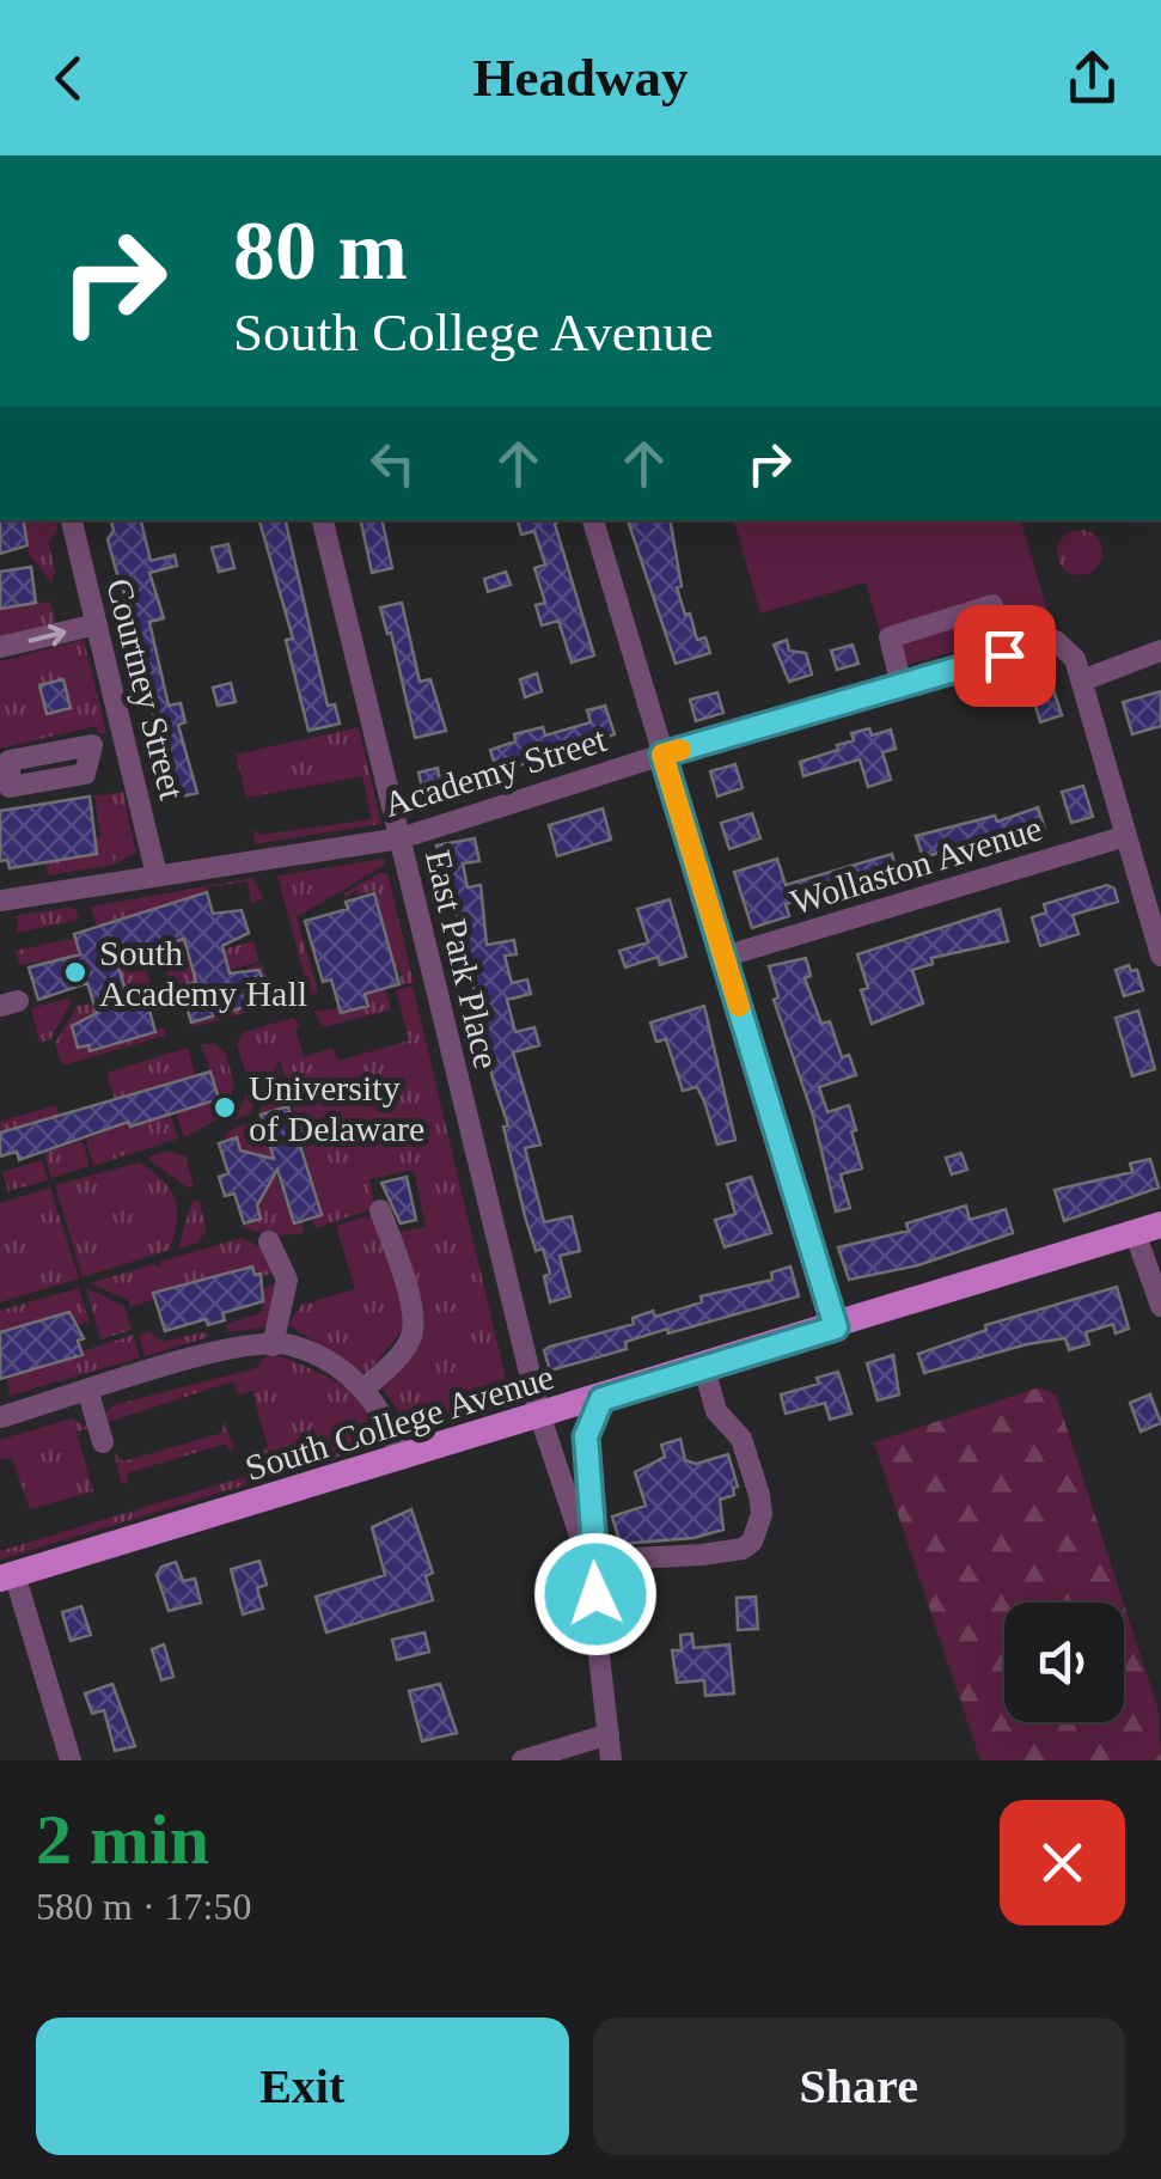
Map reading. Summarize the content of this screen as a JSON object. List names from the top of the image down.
{
  "streets": {
    "main road": ["South College Avenue"],
    "street": [
      "Courtney Street",
      "Academy Street",
      "Wollaston Avenue",
      "East Park Place"
    ]
  },
  "crossings": [
    ["Courtney Street", "Academy Street"],
    ["Academy Street", "East Park Place"],
    ["East Park Place", "South College Avenue"]
  ],
  "places": ["South Academy Hall", "University of Delaware"],
  "page": {
    "header": "Headway",
    "turn": ["80 m", "South College Avenue"],
    "heading": ["2 min", "580 m · 17:50"],
    "buttons": ["Exit", "Share"]
  }
}
